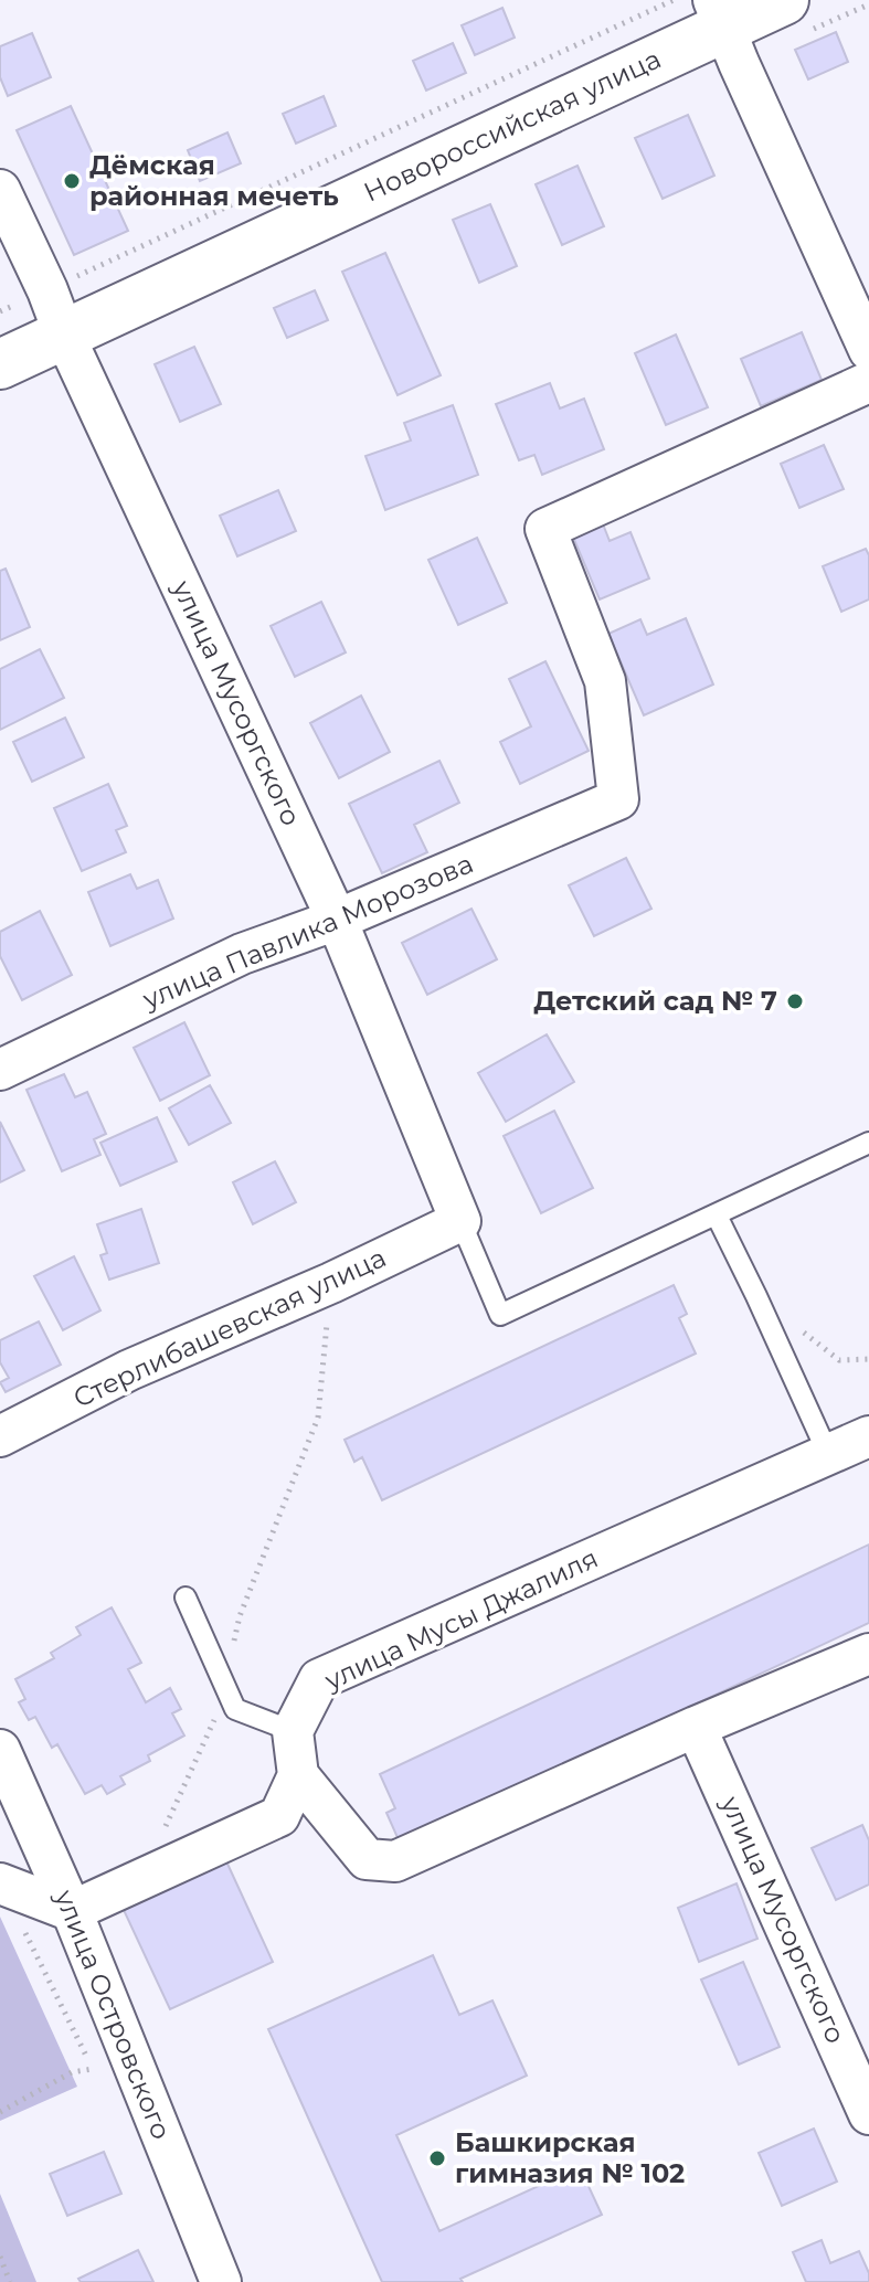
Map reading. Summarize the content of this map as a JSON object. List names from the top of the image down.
{
  "streets": {
    "main road": ["Новороссийская улица"],
    "street": [
      "улица Мусоргского",
      "улица Павлика Морозова",
      "Стерлибашевская улица",
      "улица Мусы Джалиля",
      "улица Островского"
    ]
  },
  "crossings": [
    ["Новороссийская улица", "улица Мусоргского"],
    ["улица Мусоргского", "улица Павлика Морозова"],
    ["улица Мусоргского", "Стерлибашевская улица"]
  ],
  "places": ["Дёмская районная мечеть", "Детский сад № 7", "Башкирская гимназия № 102"]
}
